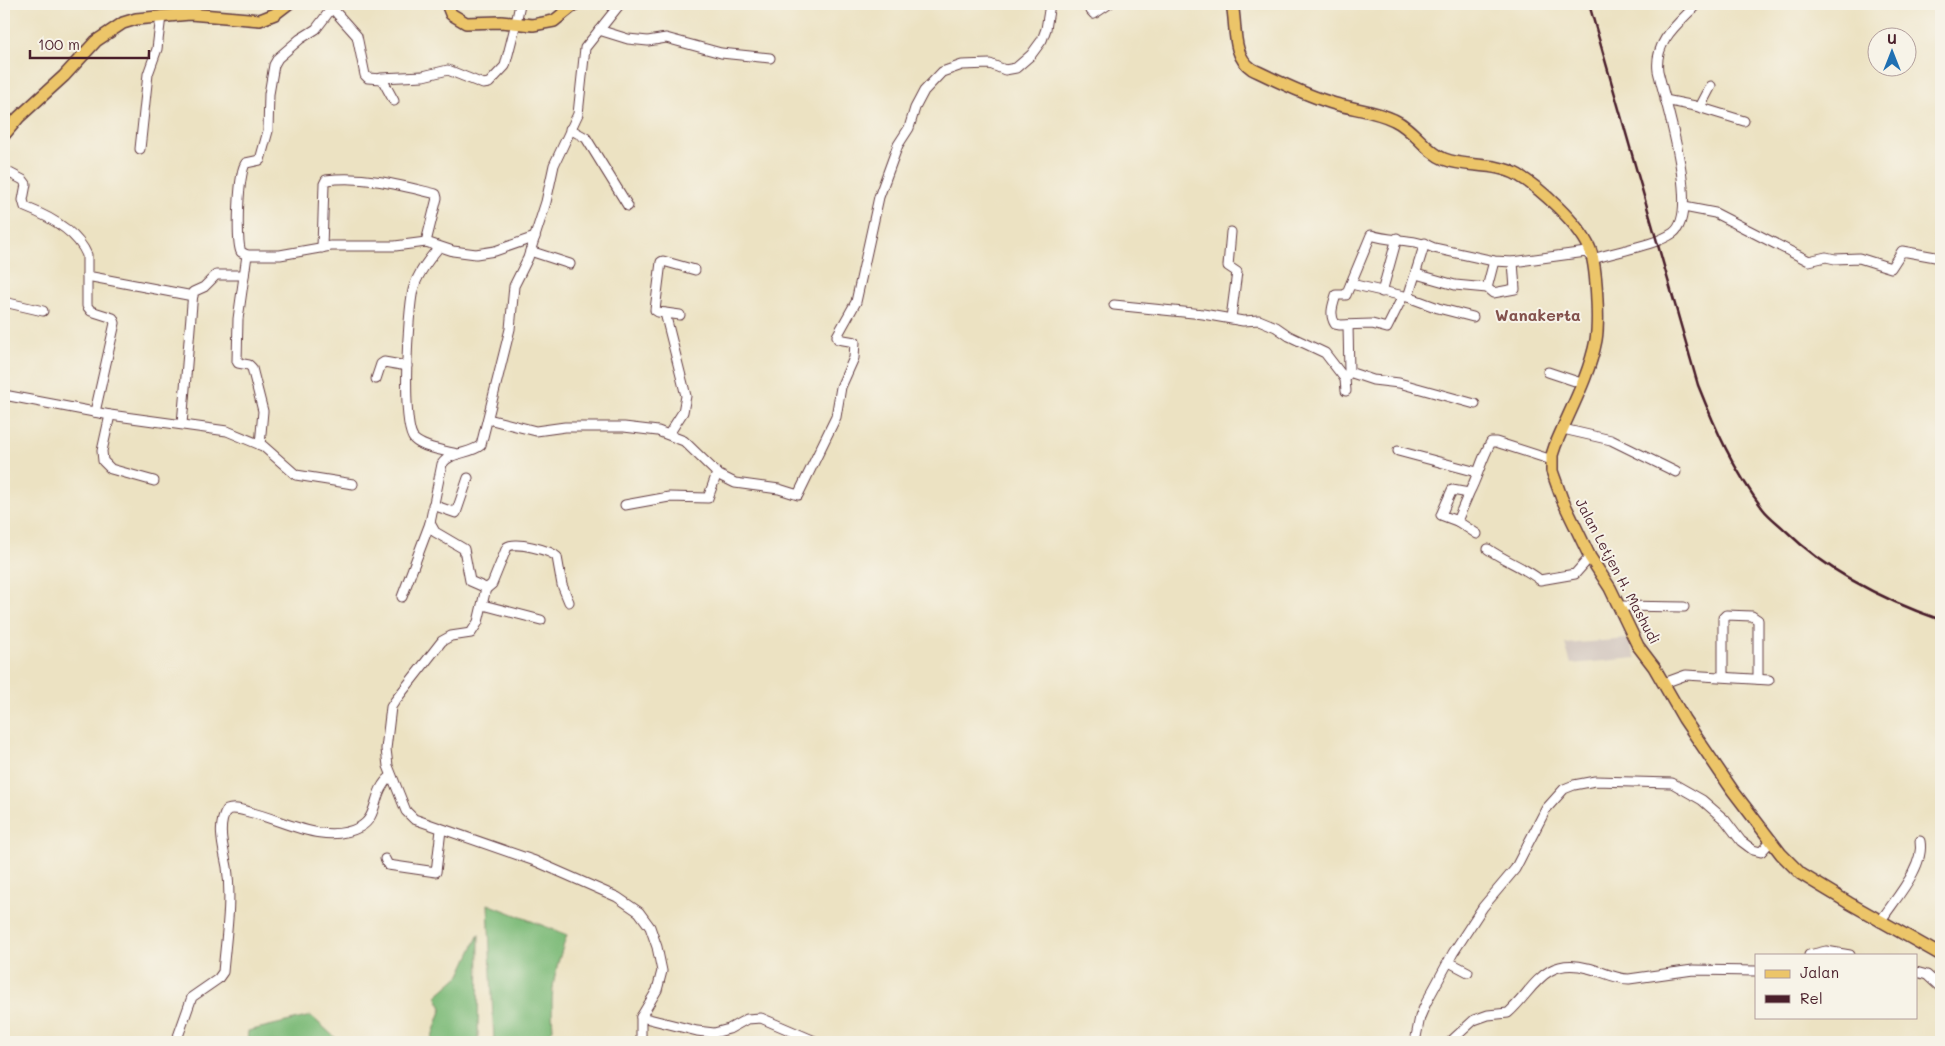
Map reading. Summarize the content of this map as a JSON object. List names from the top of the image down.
{
  "streets": {
    "main road": ["Jalan Letjen H. Mashudi"]
  },
  "districts": ["Wanakerta"],
  "legend": ["Jalan", "Rel"],
  "scale_bar": "100 m",
  "north": "top"
}
